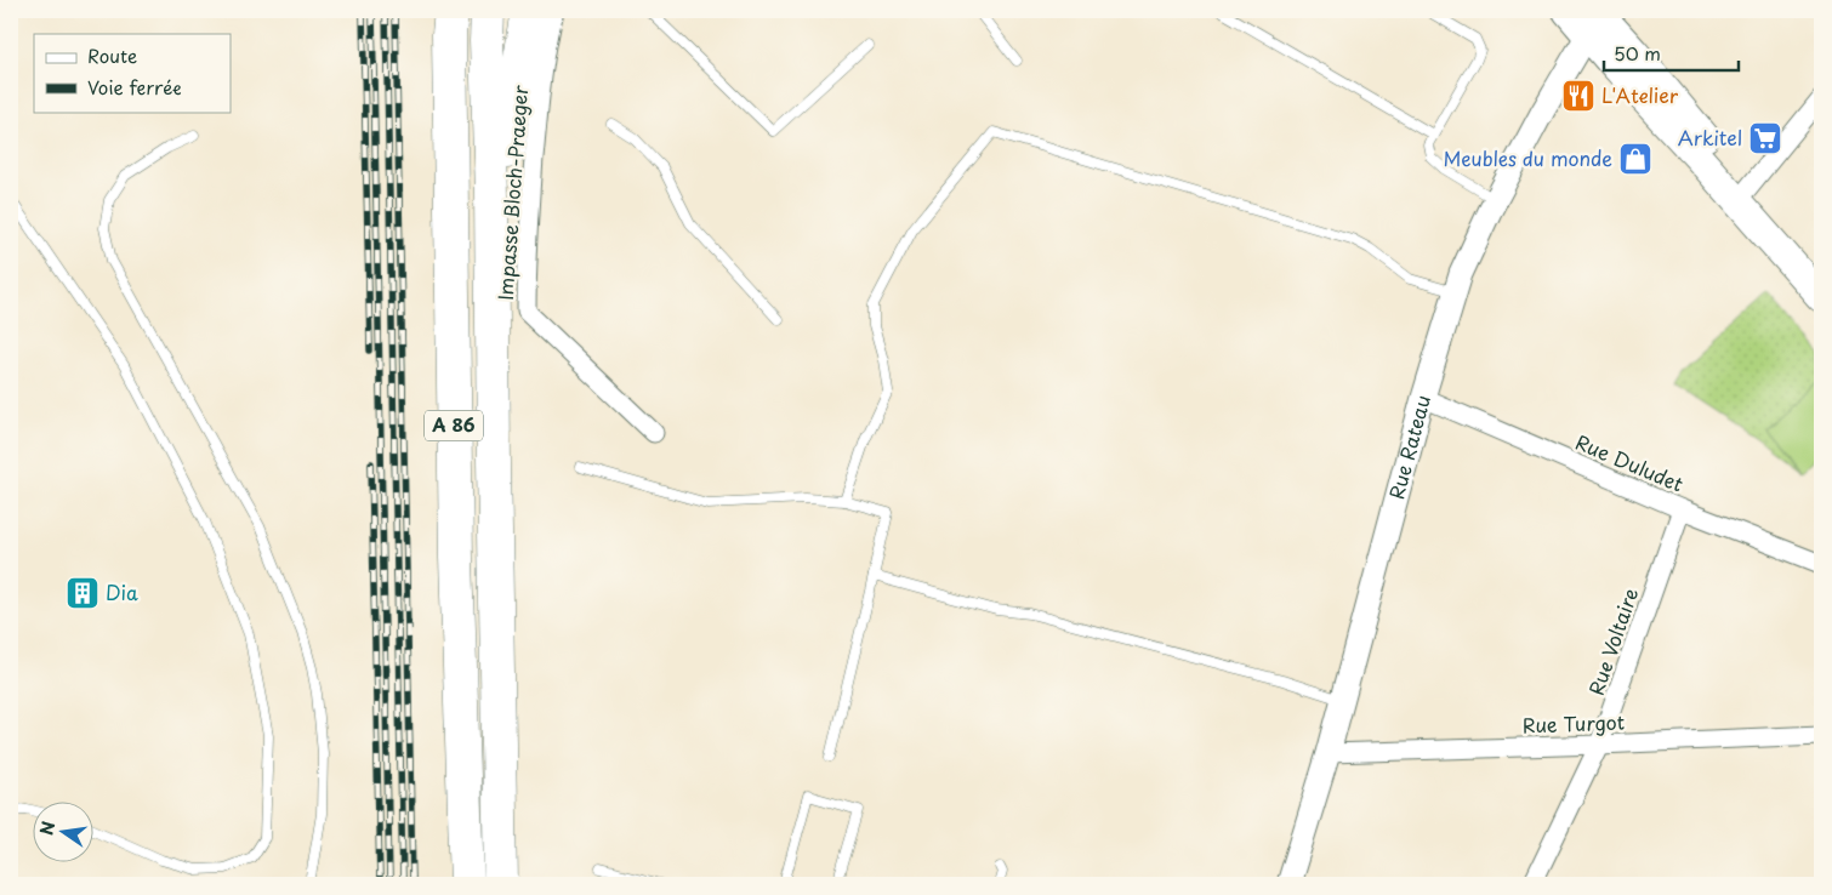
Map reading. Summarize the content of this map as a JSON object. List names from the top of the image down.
{
  "streets": {
    "highway": ["A 86"],
    "street": [
      "Impasse Bloch-Praeger",
      "Rue Rateau",
      "Rue Duludet",
      "Rue Voltaire",
      "Rue Turgot"
    ]
  },
  "crossings": [
    ["Rue Rateau", "Rue Duludet"],
    ["Rue Rateau", "Rue Turgot"],
    ["Rue Duludet", "Rue Voltaire"],
    ["Rue Voltaire", "Rue Turgot"]
  ],
  "places": {
    "restaurant": ["L'Atelier"],
    "supermarket": ["Arkitel"],
    "shop": ["Meubles du monde"],
    "building": ["Dia"]
  },
  "legend": ["Route", "Voie ferrée"],
  "scale_bar": "50 m",
  "north": "left"
}
